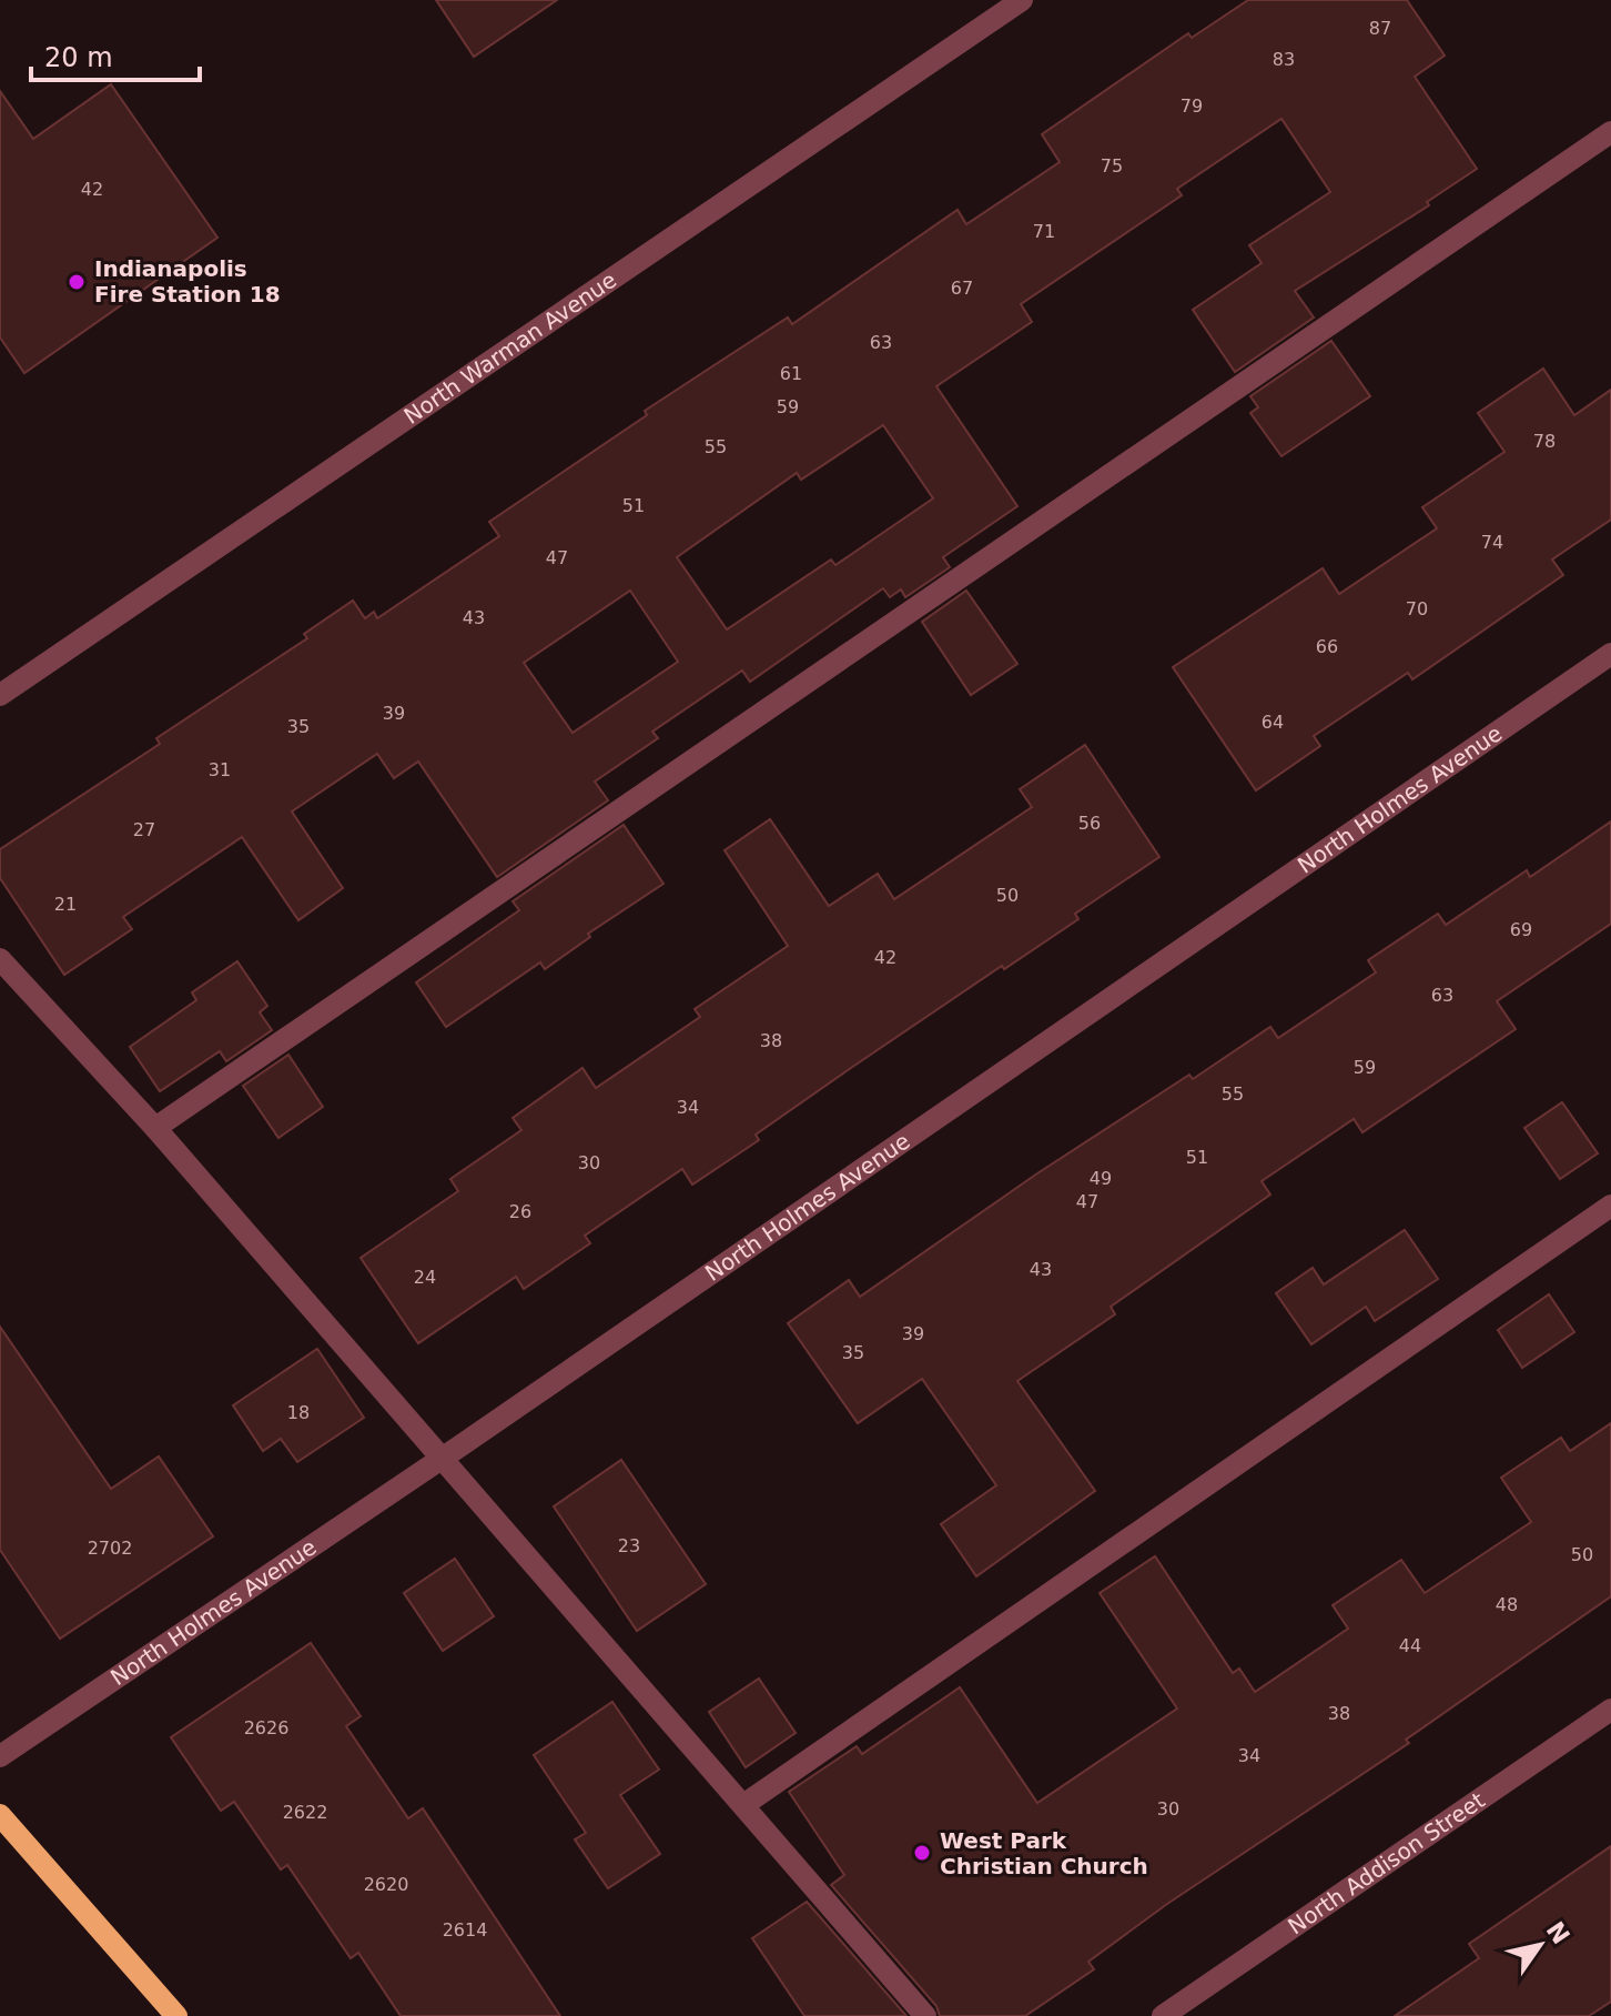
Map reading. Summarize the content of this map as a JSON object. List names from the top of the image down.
{
  "streets": {
    "street": ["North Warman Avenue", "North Holmes Avenue", "North Addison Street"]
  },
  "places": ["Indianapolis Fire Station 18", "West Park Christian Church"],
  "house_numbers": [
    "87",
    "83",
    "79",
    "75",
    "42",
    "71",
    "67",
    "63",
    "61",
    "59",
    "78",
    "55",
    "51",
    "74",
    "47",
    "70",
    "43",
    "66",
    "39",
    "64",
    "35",
    "31",
    "56",
    "27",
    "50",
    "21",
    "69",
    "42",
    "63",
    "38",
    "59",
    "55",
    "34",
    "51",
    "30",
    "49",
    "47",
    "26",
    "43",
    "24",
    "39",
    "35",
    "18",
    "23",
    "2702",
    "50",
    "48",
    "44",
    "38",
    "2626",
    "34",
    "30",
    "2622",
    "2620",
    "2614"
  ],
  "scale_bar": "20 m",
  "north": "top right"
}
